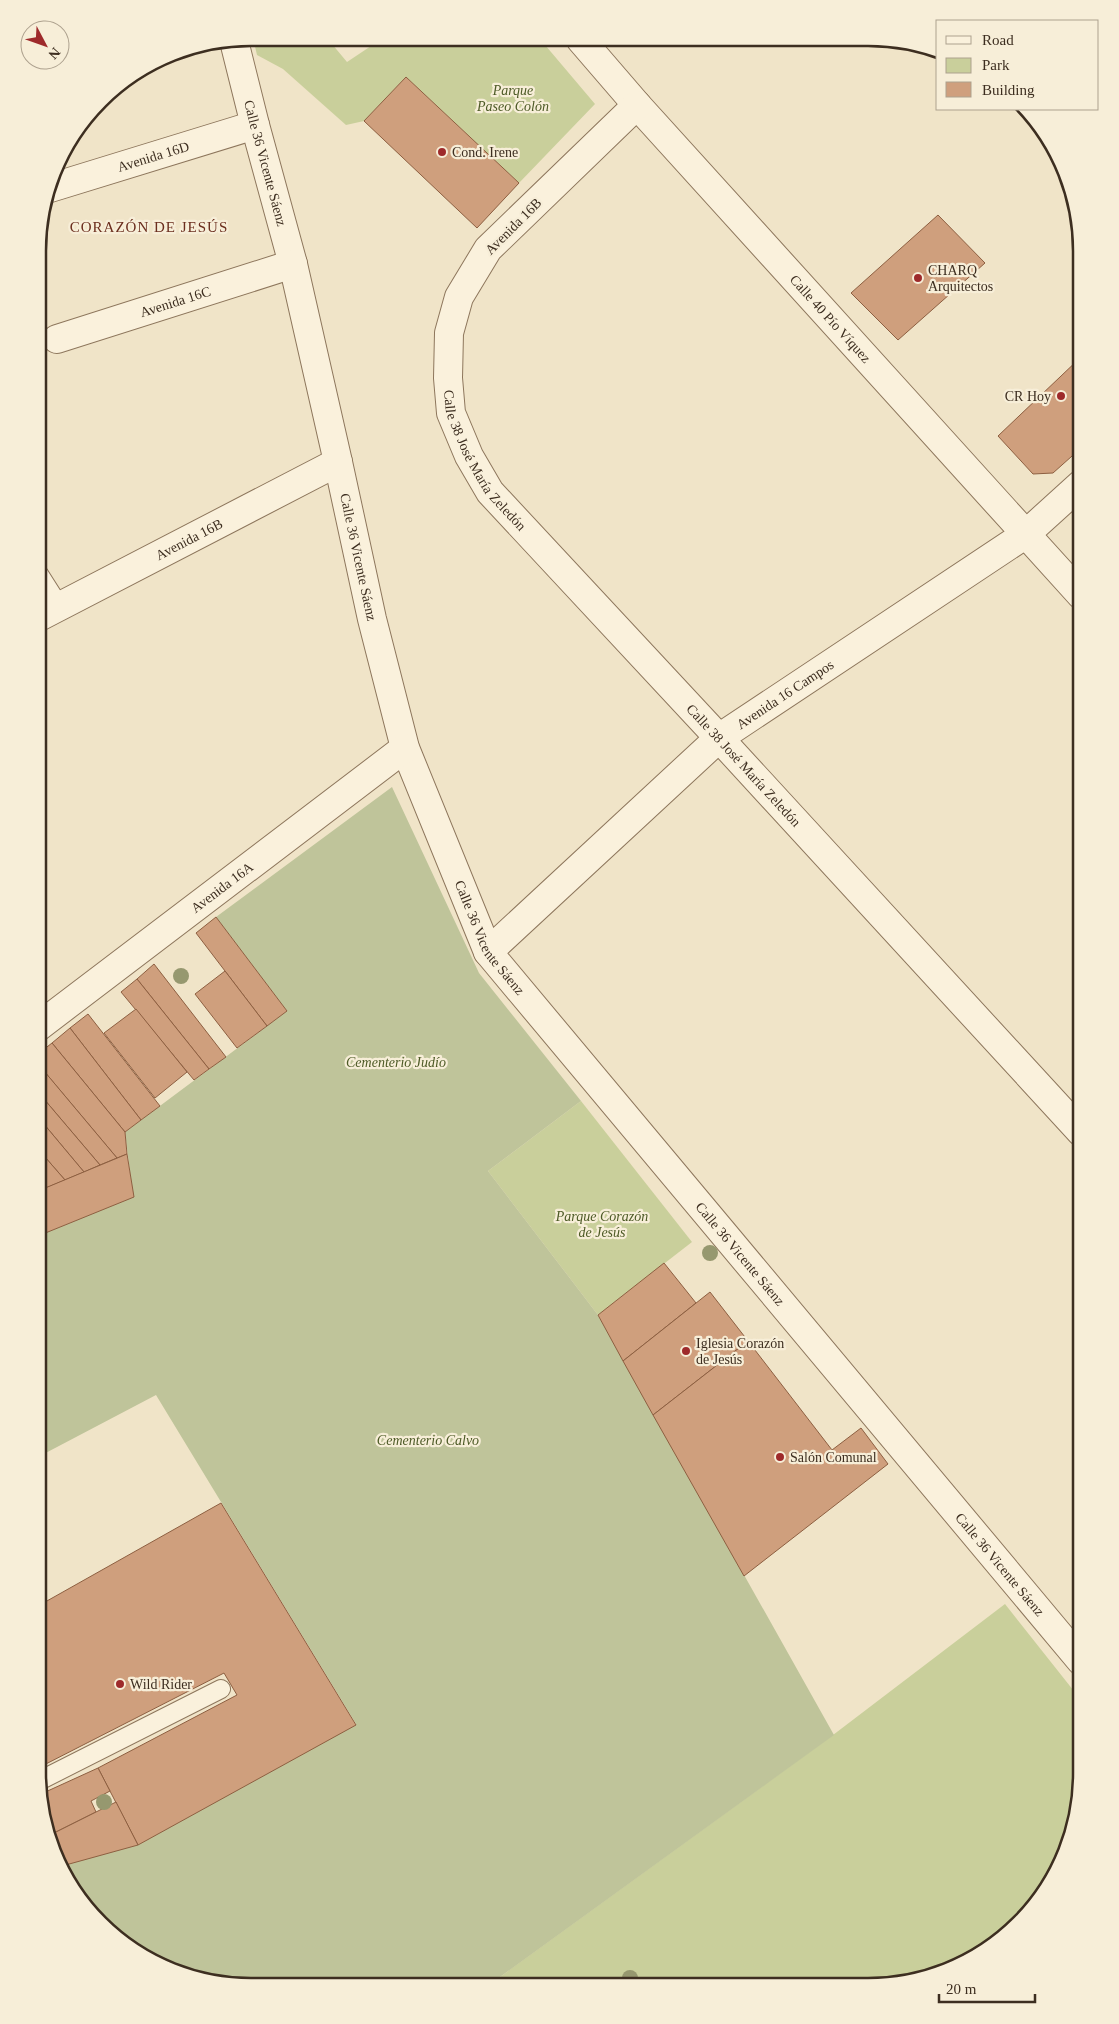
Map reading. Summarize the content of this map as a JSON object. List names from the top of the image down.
{
  "streets": {
    "street": [
      "Avenida 16D",
      "Calle 36 Vicente Sáenz",
      "Avenida 16B",
      "Avenida 16C",
      "Calle 40 Pío Víquez",
      "Calle 38 José María Zeledón",
      "Avenida 16 Campos",
      "Avenida 16A"
    ]
  },
  "crossings": [
    ["Avenida 16D", "Calle 36 Vicente Sáenz"],
    ["Calle 36 Vicente Sáenz", "Avenida 16B"],
    ["Calle 36 Vicente Sáenz", "Avenida 16C"],
    ["Calle 36 Vicente Sáenz", "Avenida 16 Campos"],
    ["Calle 36 Vicente Sáenz", "Avenida 16A"],
    ["Avenida 16B", "Calle 40 Pío Víquez"],
    ["Avenida 16B", "Calle 38 José María Zeledón"],
    ["Calle 40 Pío Víquez", "Avenida 16 Campos"],
    ["Calle 38 José María Zeledón", "Avenida 16 Campos"]
  ],
  "districts": ["CORAZÓN DE JESÚS"],
  "parks": [
    "Parque Paseo Colón",
    "Cementerio Judío",
    "Parque Corazón de Jesús",
    "Cementerio Calvo"
  ],
  "places": [
    "Cond. Irene",
    "CHARQ Arquitectos",
    "CR Hoy",
    "Iglesia Corazón de Jesús",
    "Salón Comunal",
    "Wild Rider"
  ],
  "legend": ["Road", "Park", "Building"],
  "scale_bar": "20 m",
  "north": "bottom right"
}
